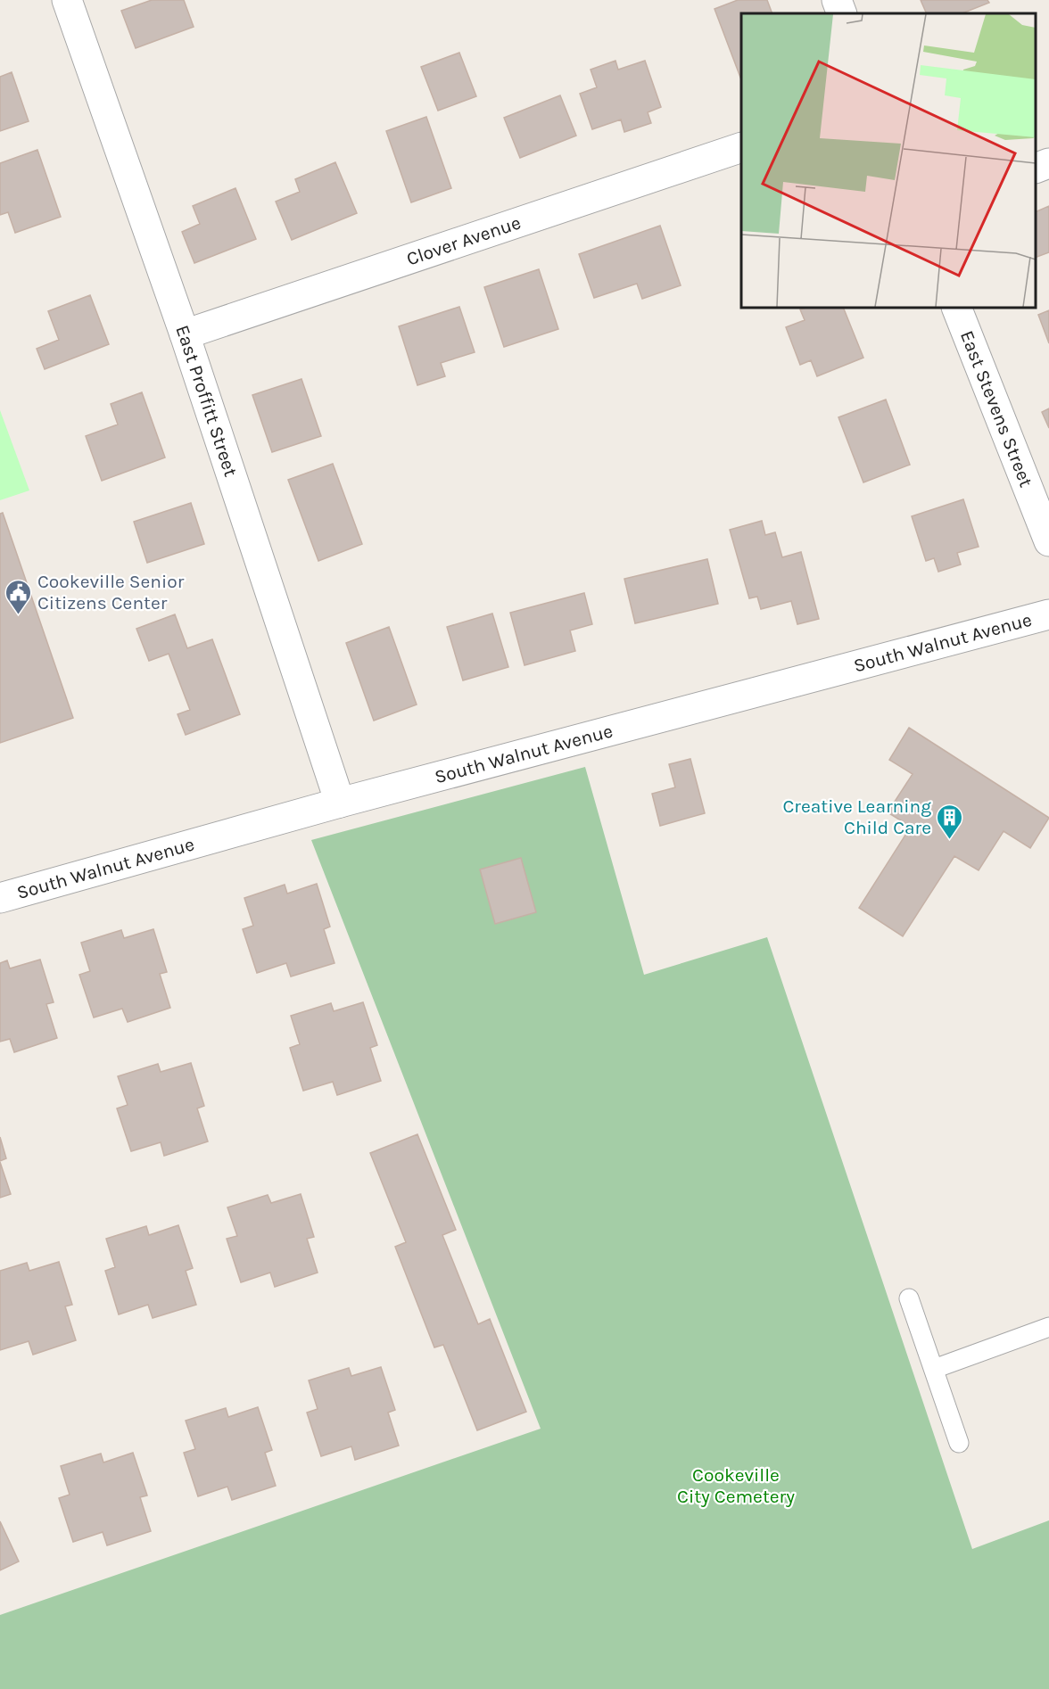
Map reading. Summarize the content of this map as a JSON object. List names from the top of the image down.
{
  "streets": {
    "street": [
      "Clover Avenue",
      "East Proffitt Street",
      "East Stevens Street",
      "South Walnut Avenue"
    ]
  },
  "crossings": [
    ["Clover Avenue", "East Proffitt Street"],
    ["East Proffitt Street", "South Walnut Avenue"]
  ],
  "parks": ["Cookeville City Cemetery"],
  "places": {
    "public building": ["Cookeville Senior Citizens Center"],
    "building": ["Creative Learning Child Care"]
  }
}
